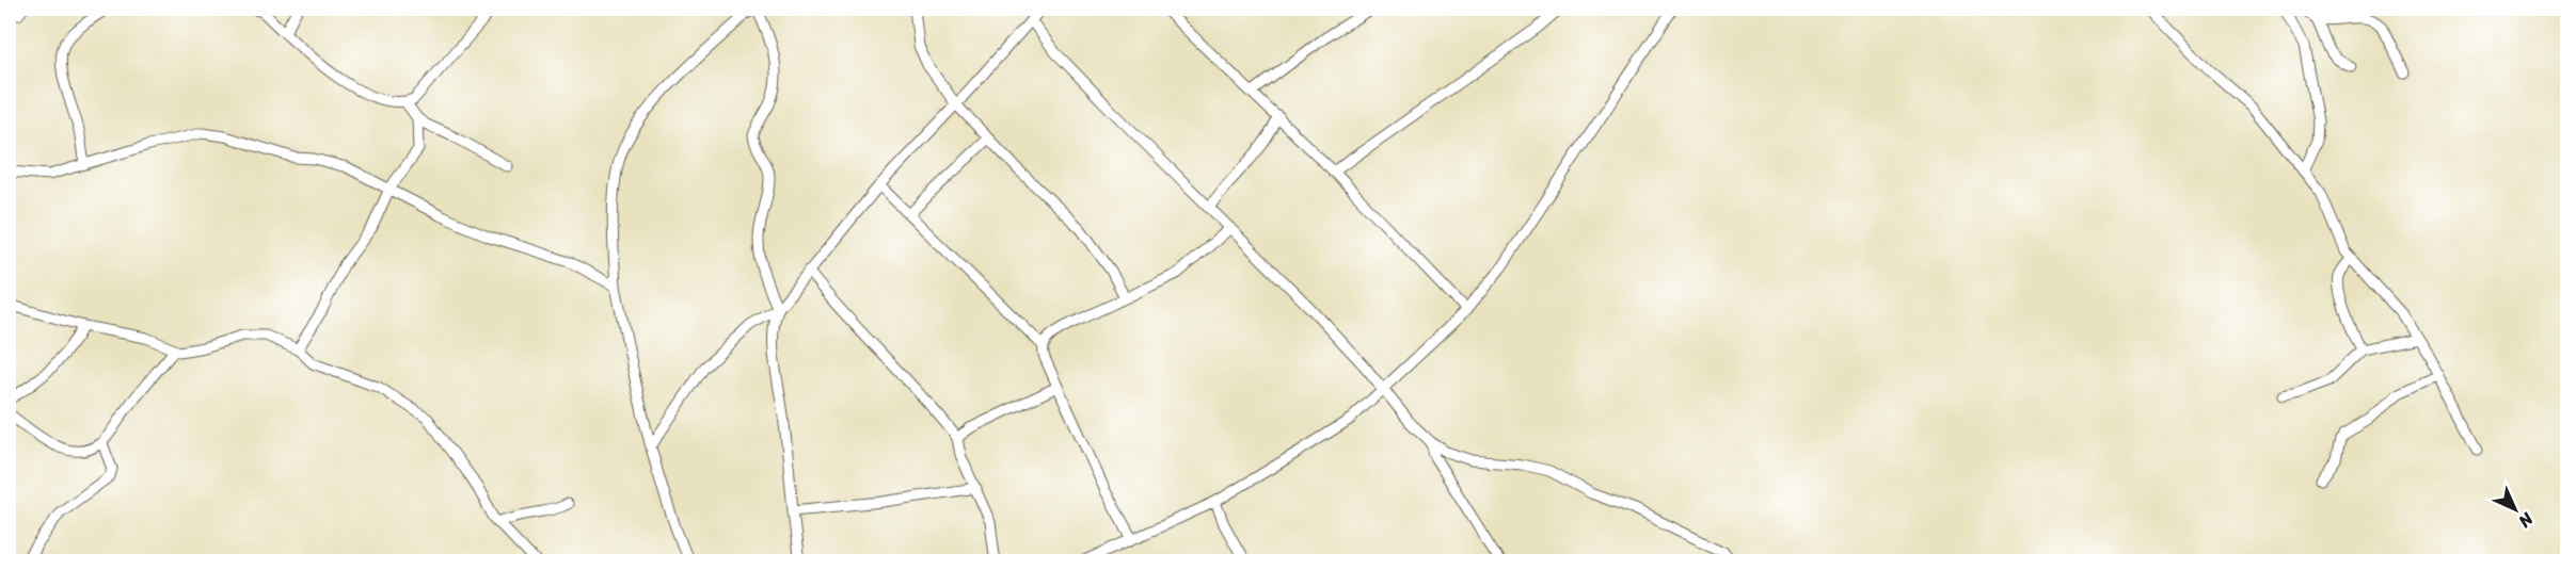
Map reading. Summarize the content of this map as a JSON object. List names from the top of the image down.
{
  "north": "bottom right"
}
